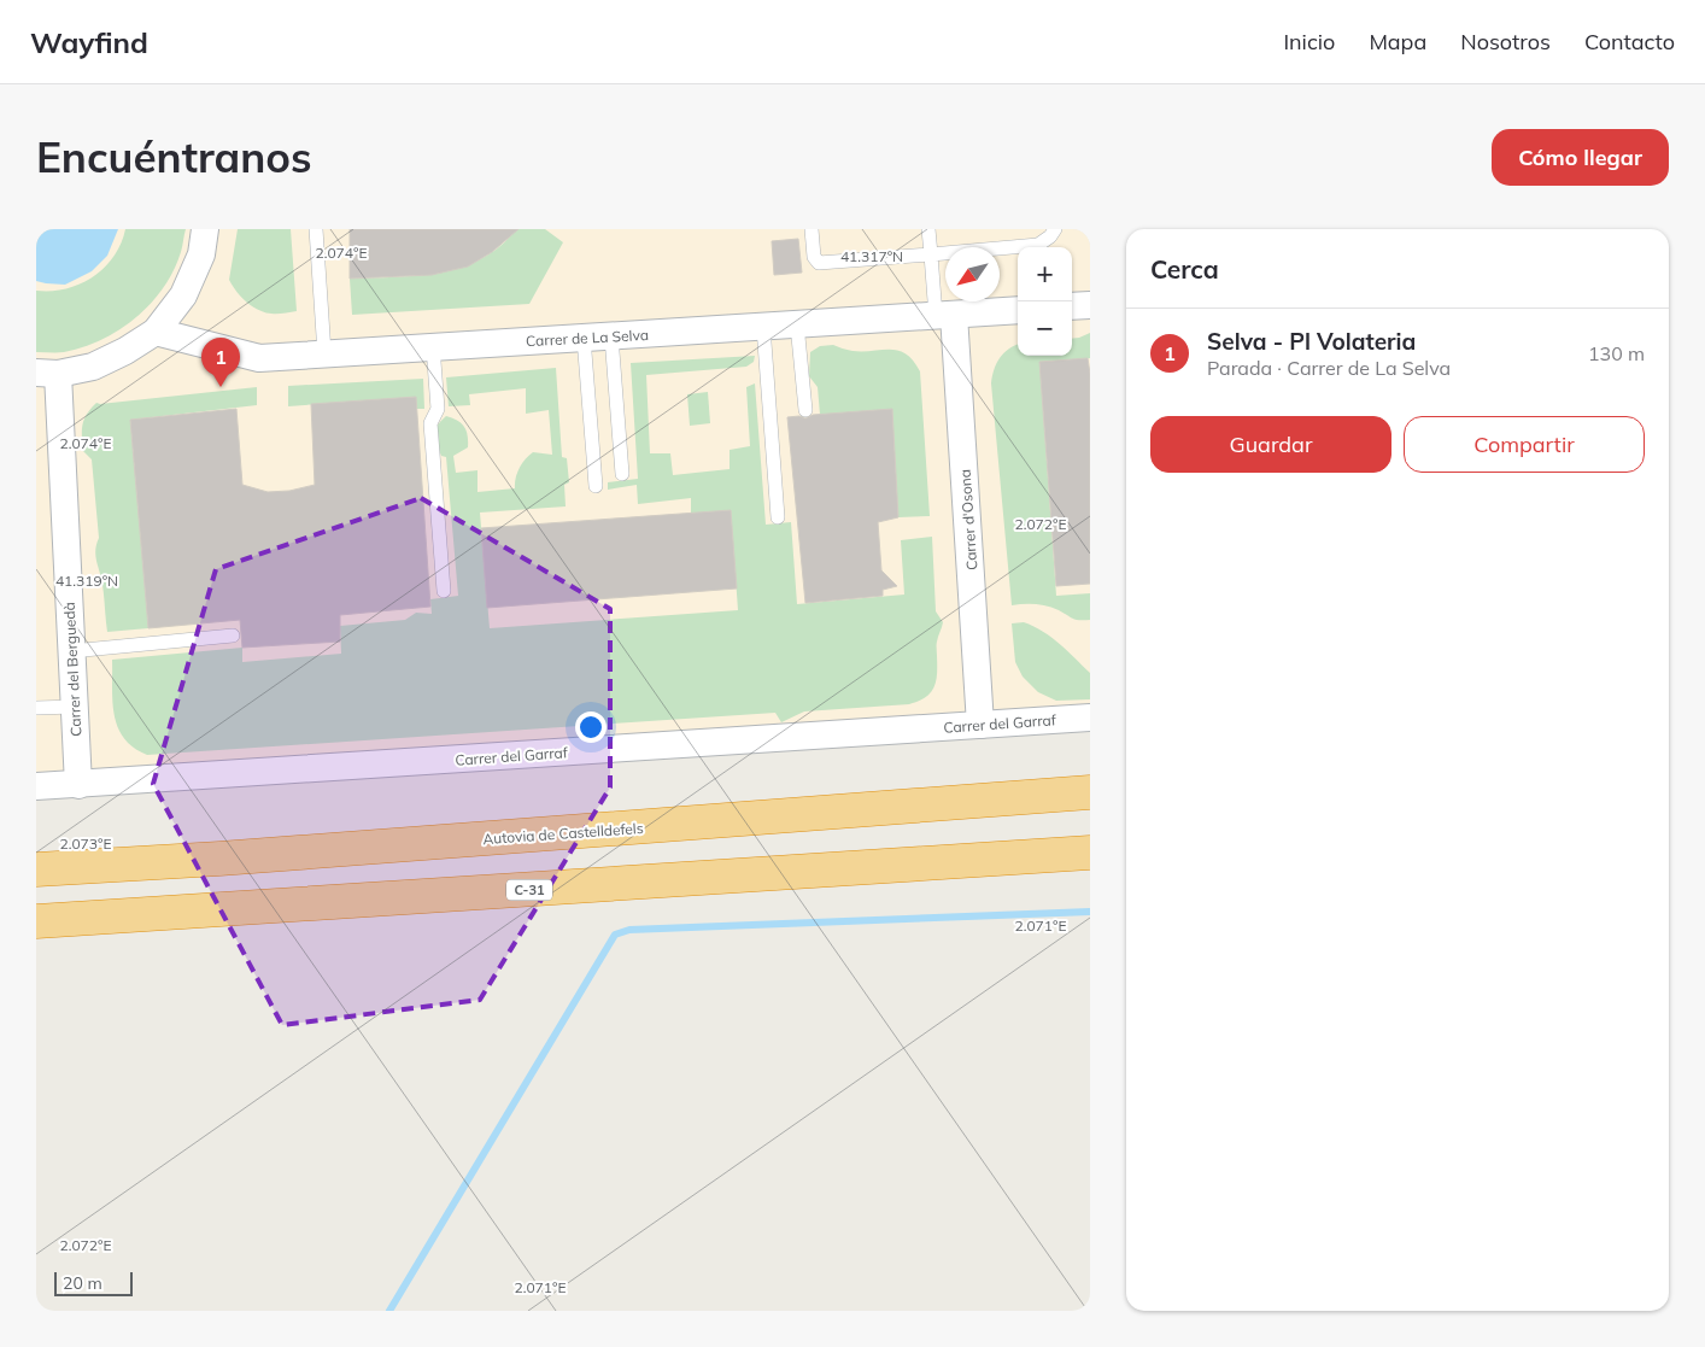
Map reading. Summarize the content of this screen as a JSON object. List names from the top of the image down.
{
  "streets": {
    "highway": ["Autovia de Castelldefels", "C-31"],
    "street": [
      "Carrer de La Selva",
      "Carrer d'Osona",
      "Carrer del Berguedà",
      "Carrer del Garraf"
    ]
  },
  "crossings": [
    ["Carrer de La Selva", "Carrer d'Osona"],
    ["Carrer d'Osona", "Carrer del Garraf"],
    ["Carrer del Berguedà", "Carrer del Garraf"]
  ],
  "scale_bar": "20 m",
  "north": "bottom left",
  "page": {
    "header": "Wayfind",
    "nav": [
      "Inicio",
      "Mapa",
      "Nosotros",
      "Contacto"
    ],
    "buttons": [
      "Cómo llegar",
      ["Guardar", "Compartir"]
    ],
    "title": "Encuéntranos",
    "heading": "Cerca",
    "map_buttons": ["+", "−"],
    "list": [
      {
        "mark": "1",
        "name": "Selva - Pl Volateria",
        "note": "Parada · Carrer de La Selva",
        "value": "130 m"
      }
    ],
    "pins": "1",
    "scale": "20 m"
  },
  "coordinates": [
    "2.074°E",
    "41.317°N",
    "2.072°E",
    "41.319°N",
    "2.073°E",
    "2.071°E"
  ]
}
